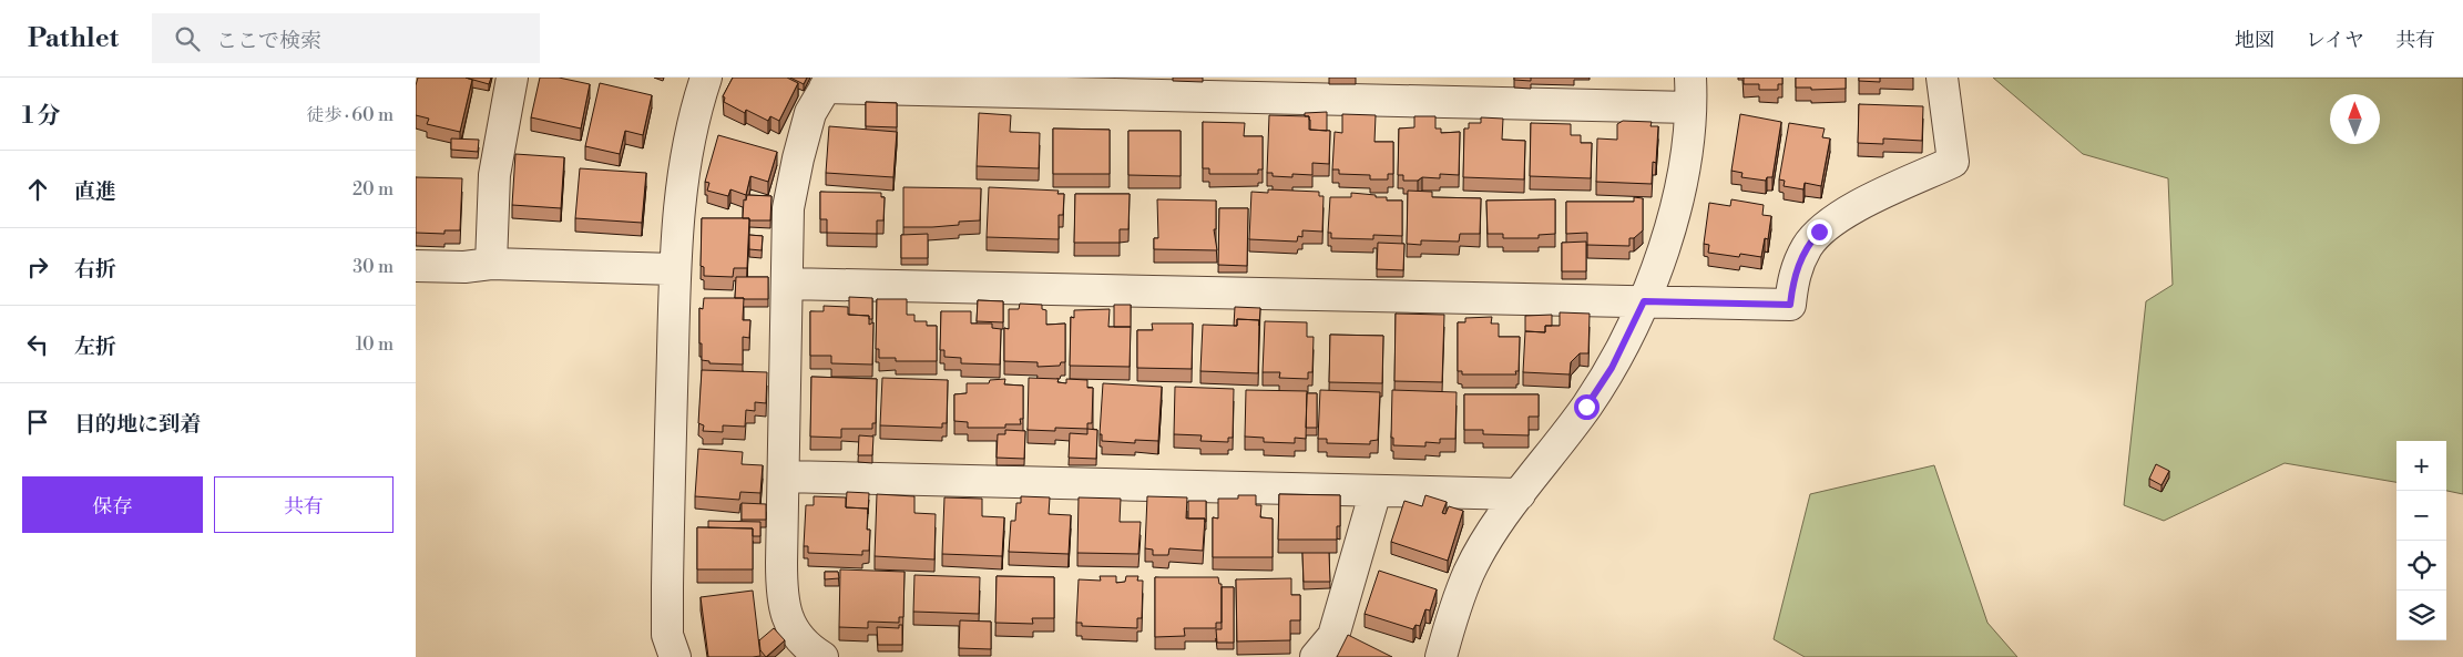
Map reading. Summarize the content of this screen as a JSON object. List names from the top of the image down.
{
  "north": "top",
  "page": {
    "header": "Pathlet",
    "search": "ここで検索",
    "nav": ["地図", "レイヤ", "共有"],
    "heading": ["1 分", "徒歩 · 60 m"],
    "list": [
      ["直進", "20 m"],
      ["右折", "30 m"],
      ["左折", "10 m"],
      "目的地に到着"
    ],
    "map_buttons": ["+", "−"],
    "buttons": ["保存", "共有"]
  }
}
